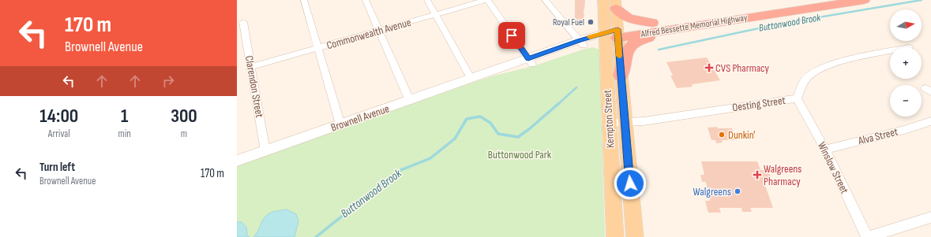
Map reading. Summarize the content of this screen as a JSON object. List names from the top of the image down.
{
  "streets": {
    "highway": ["Alfred Bessette Memorial Highway"],
    "main road": ["Brownell Avenue", "Kempton Street"],
    "street": [
      "Commonwealth Avenue",
      "Clarendon Street",
      "Oesting Street",
      "Alva Street",
      "Winslow Street"
    ]
  },
  "crossings": [
    ["Alfred Bessette Memorial Highway", "Brownell Avenue"],
    ["Alfred Bessette Memorial Highway", "Kempton Street"],
    ["Commonwealth Avenue", "Clarendon Street"],
    ["Clarendon Street", "Brownell Avenue"],
    ["Oesting Street", "Kempton Street"],
    ["Oesting Street", "Winslow Street"],
    ["Brownell Avenue", "Kempton Street"],
    ["Alva Street", "Winslow Street"]
  ],
  "water": ["Buttonwood Brook"],
  "parks": ["Buttonwood Park"],
  "places": {
    "other": ["Royal Fuel", "Dunkin'", "Walgreens"],
    "health": ["CVS Pharmacy", "Walgreens Pharmacy"]
  },
  "north": "right",
  "page": {
    "turn": ["170 m", "Brownell Avenue"],
    "map_buttons": ["+", "−"],
    "eta": [
      "14:00",
      "Arrival",
      "1",
      "min",
      "300",
      "m"
    ],
    "list": [
      {
        "name": "Turn left",
        "note": "Brownell Avenue",
        "value": "170 m"
      }
    ]
  }
}
